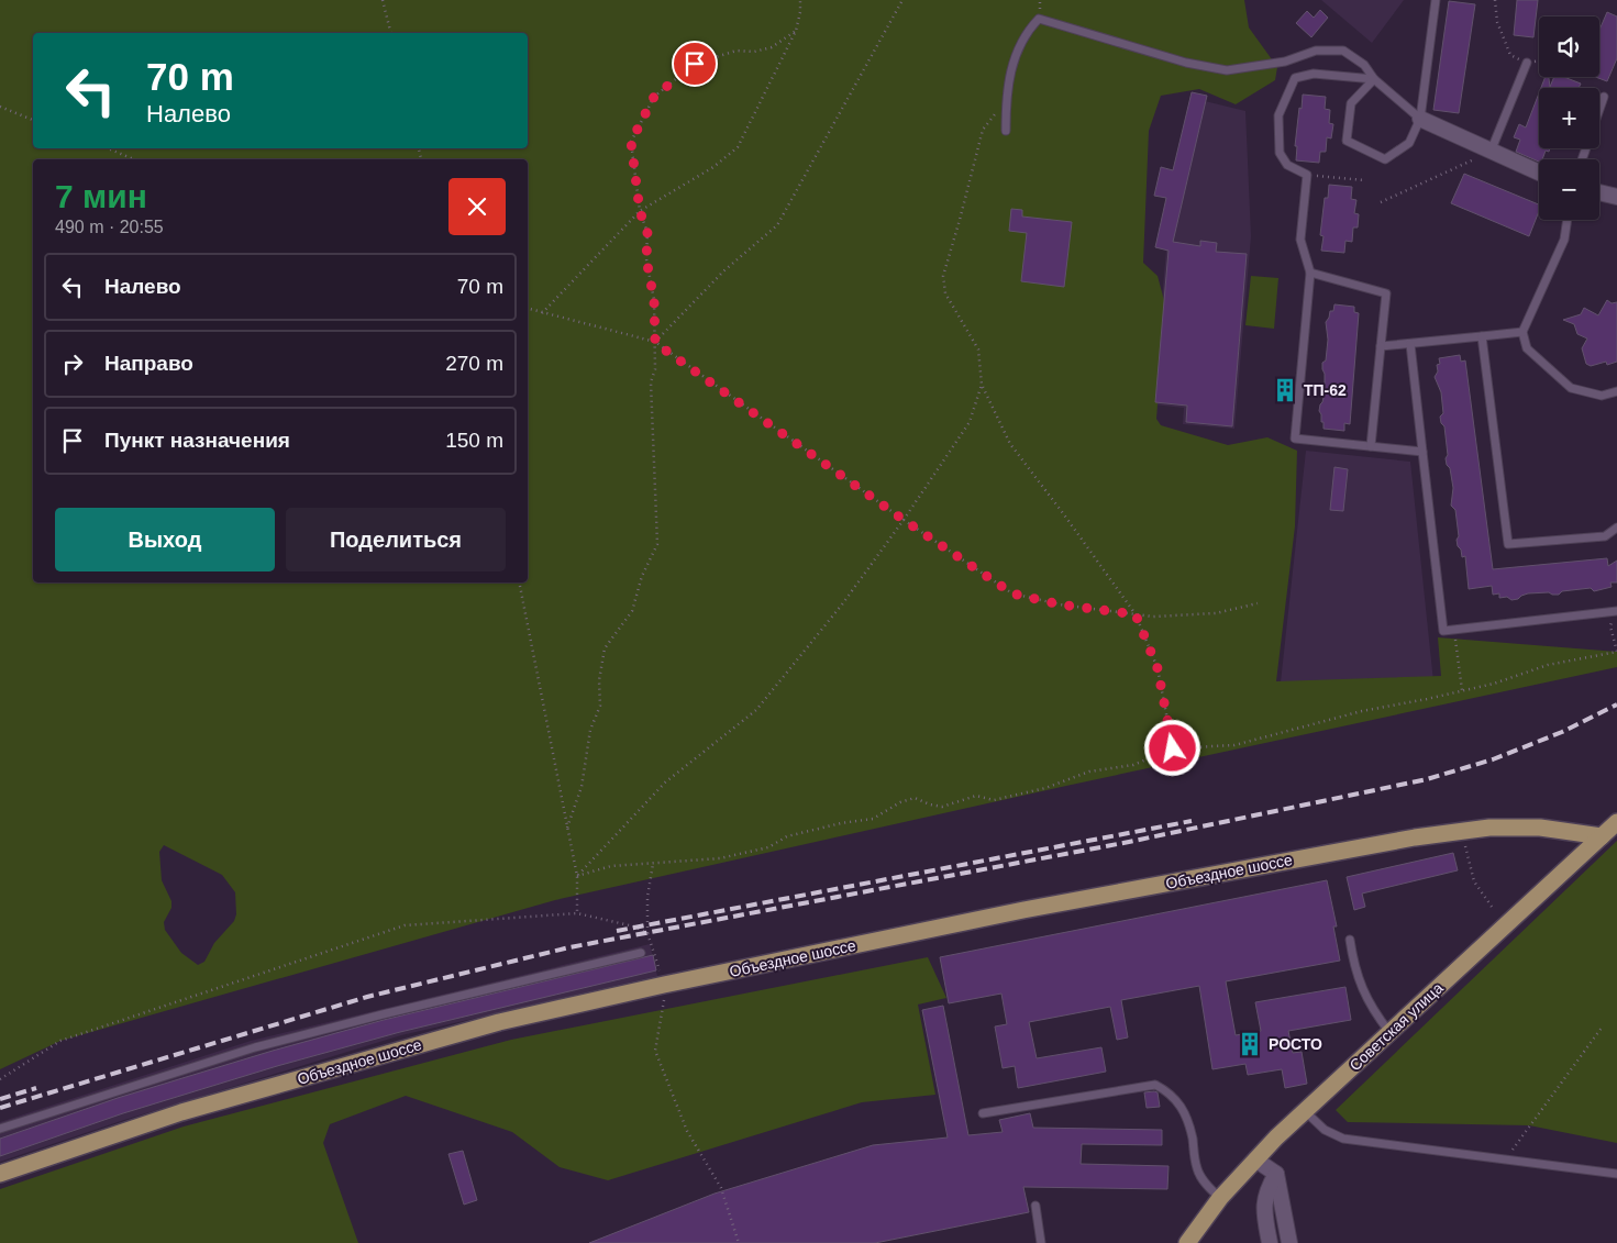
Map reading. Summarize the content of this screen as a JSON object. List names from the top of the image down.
{
  "streets": {
    "main road": ["Объездное шоссе", "Советская улица"]
  },
  "crossings": [
    ["Объездное шоссе", "Советская улица"]
  ],
  "places": {
    "building": ["ТП-62", "РОСТО"]
  },
  "page": {
    "map_buttons": ["+", "−"],
    "turn": ["70 m", "Налево"],
    "heading": ["7 мин", "490 m · 20:55"],
    "list": [
      {
        "name": "Налево",
        "value": "70 m"
      },
      {
        "name": "Направо",
        "value": "270 m"
      },
      {
        "name": "Пункт назначения",
        "value": "150 m"
      }
    ],
    "buttons": ["Выход", "Поделиться"]
  }
}
